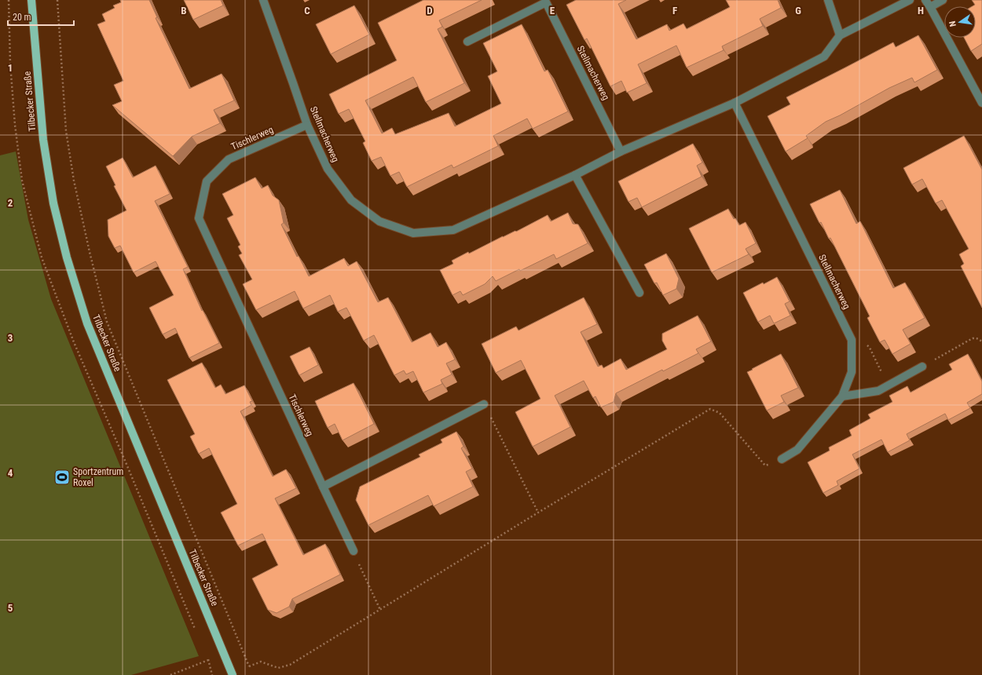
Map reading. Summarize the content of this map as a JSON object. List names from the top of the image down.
{
  "streets": {
    "main road": ["Tilbecker Straße"],
    "street": ["Stellmacherweg", "Tischlerweg"]
  },
  "crossings": [
    ["Stellmacherweg", "Tischlerweg"]
  ],
  "places": {
    "sports": ["Sportzentrum Roxel"]
  },
  "scale_bar": "20 m",
  "north": "left",
  "grid": {
    "columns": [
      "B",
      "C",
      "D",
      "E",
      "F",
      "G",
      "H"
    ],
    "rows": [
      "1",
      "2",
      "3",
      "4",
      "5"
    ]
  }
}
